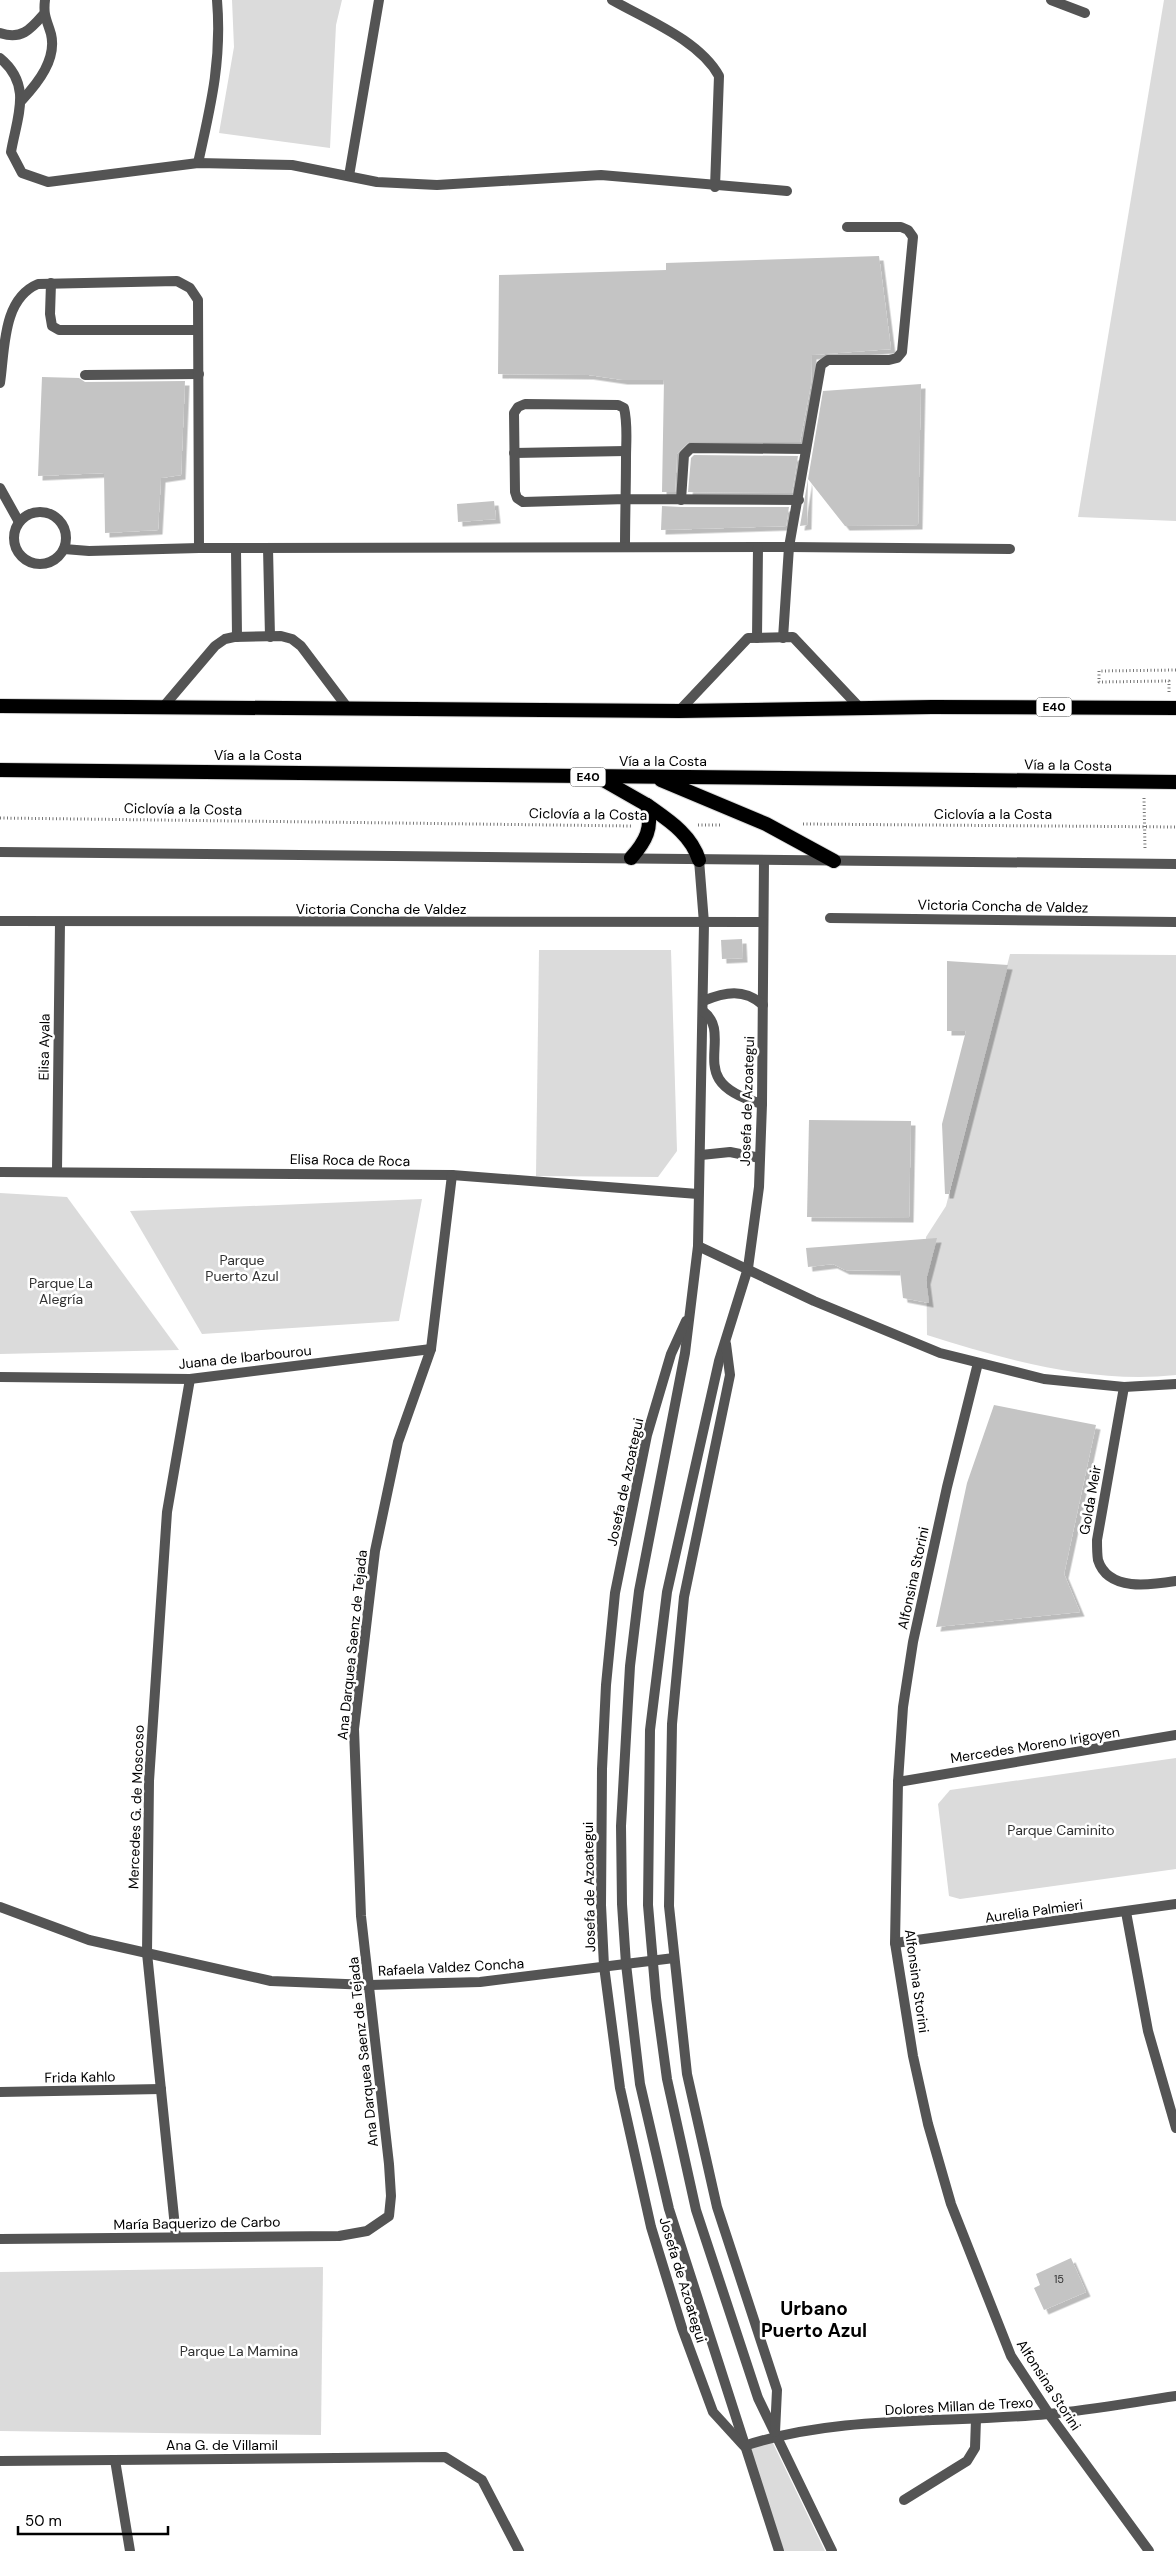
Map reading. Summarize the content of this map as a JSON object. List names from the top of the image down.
{
  "streets": {
    "highway": ["E40", "Vía a la Costa"],
    "street": [
      "Victoria Concha de Valdez",
      "Elisa Ayala",
      "Josefa de Azoategui",
      "Elisa Roca de Roca",
      "Juana de Ibarbourou",
      "Golda Meir",
      "Alfonsina Storini",
      "Ana Darquea Saenz de Tejada",
      "Mercedes Moreno Irigoyen",
      "Mercedes G. de Moscoso",
      "Aurelia Palmieri",
      "Rafaela Valdez Concha",
      "Frida Kahlo",
      "María Baquerizo de Carbo",
      "Dolores Millan de Trexo",
      "Ana G. de Villamil"
    ],
    "path": ["Ciclovía a la Costa"]
  },
  "crossings": [
    ["Victoria Concha de Valdez", "Elisa Ayala"],
    ["Victoria Concha de Valdez", "Josefa de Azoategui"],
    ["Elisa Ayala", "Elisa Roca de Roca"],
    ["Josefa de Azoategui", "Elisa Roca de Roca"],
    ["Josefa de Azoategui", "Rafaela Valdez Concha"],
    ["Josefa de Azoategui", "Dolores Millan de Trexo"],
    ["Elisa Roca de Roca", "Ana Darquea Saenz de Tejada"],
    ["Juana de Ibarbourou", "Ana Darquea Saenz de Tejada"],
    ["Juana de Ibarbourou", "Mercedes G. de Moscoso"],
    ["Alfonsina Storini", "Mercedes Moreno Irigoyen"],
    ["Alfonsina Storini", "Aurelia Palmieri"],
    ["Alfonsina Storini", "Dolores Millan de Trexo"],
    ["Ana Darquea Saenz de Tejada", "Rafaela Valdez Concha"],
    ["Ana Darquea Saenz de Tejada", "María Baquerizo de Carbo"],
    ["Mercedes G. de Moscoso", "Rafaela Valdez Concha"],
    ["Mercedes G. de Moscoso", "Frida Kahlo"],
    ["Mercedes G. de Moscoso", "María Baquerizo de Carbo"]
  ],
  "districts": ["Urbano Puerto Azul"],
  "parks": [
    "Parque Puerto Azul",
    "Parque La Alegría",
    "Parque Caminito",
    "Parque La Mamina"
  ],
  "house_numbers": ["15"],
  "scale_bar": "50 m"
}
